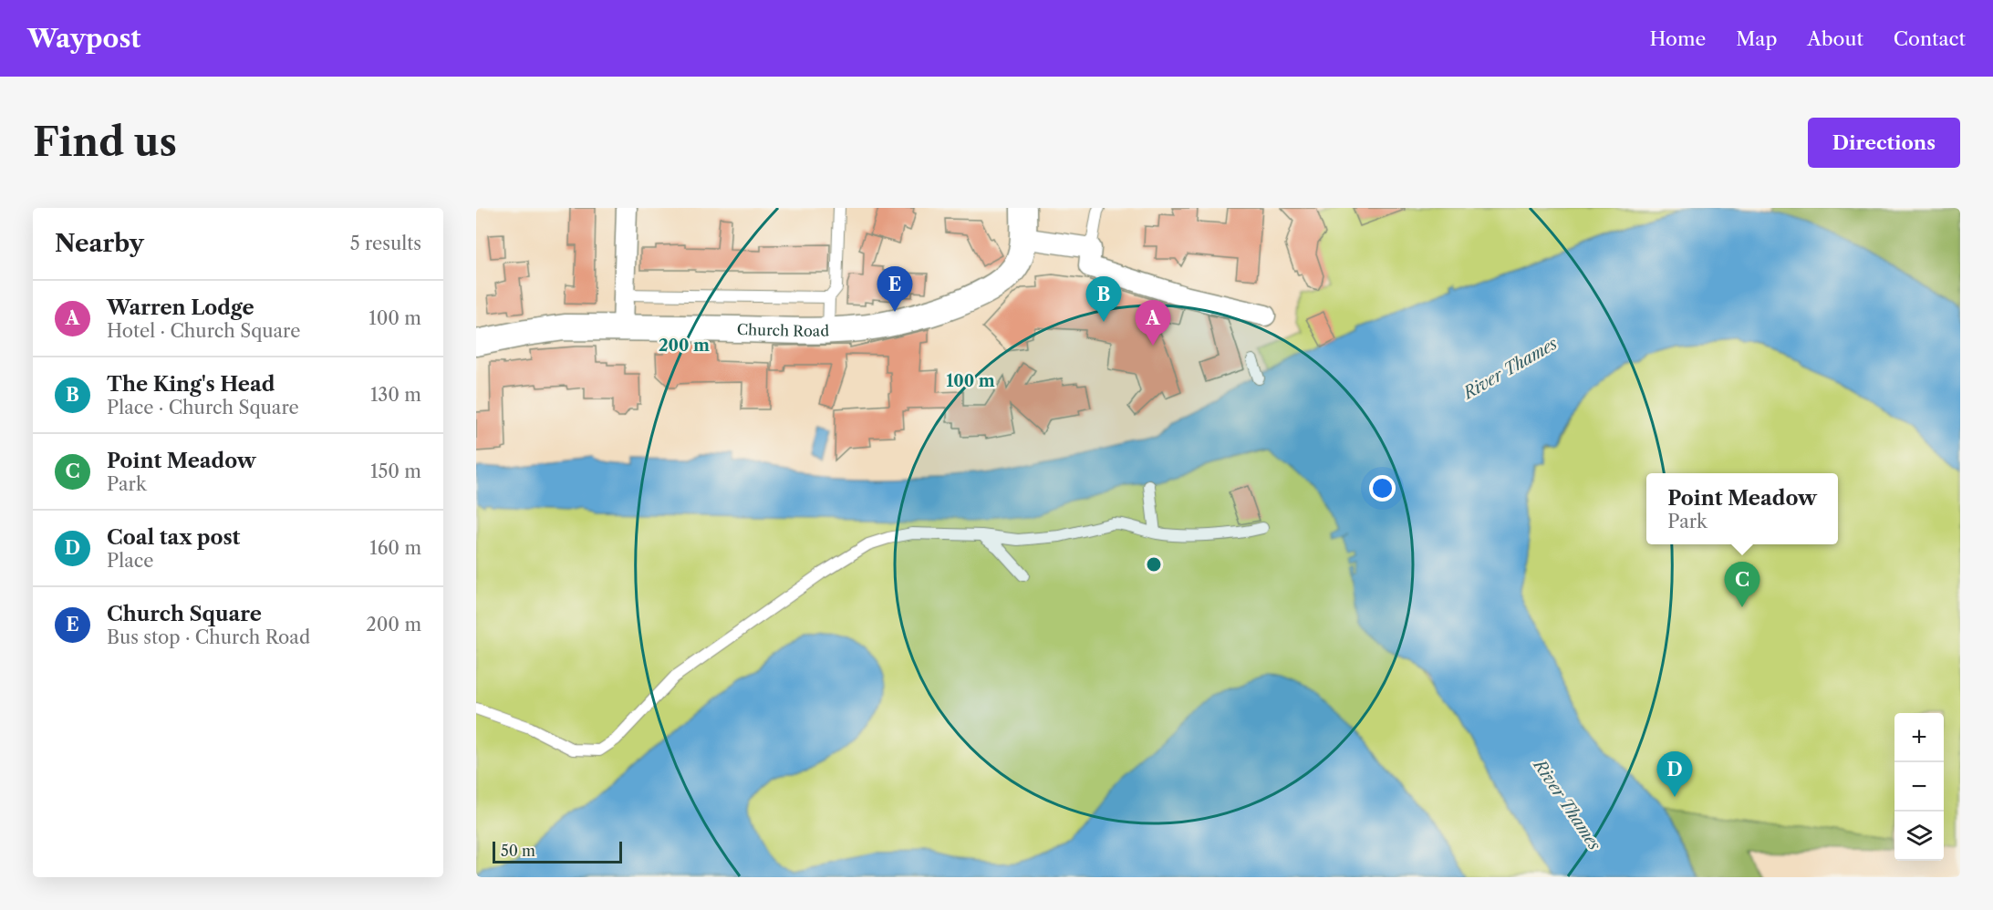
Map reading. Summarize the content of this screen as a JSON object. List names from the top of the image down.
{
  "streets": {
    "street": ["Church Road"]
  },
  "water": ["River Thames"],
  "scale_bar": "50 m",
  "page": {
    "header": "Waypost",
    "nav": [
      "Home",
      "Map",
      "About",
      "Contact"
    ],
    "buttons": "Directions",
    "title": "Find us",
    "heading": ["Nearby", "5 results"],
    "pins": [
      "E",
      "B",
      "A",
      "C",
      "D"
    ],
    "list": [
      {
        "mark": "A",
        "name": "Warren Lodge",
        "note": "Hotel · Church Square",
        "value": "100 m"
      },
      {
        "mark": "B",
        "name": "The King's Head",
        "note": "Place · Church Square",
        "value": "130 m"
      },
      {
        "mark": "C",
        "name": "Point Meadow",
        "note": "Park",
        "value": "150 m"
      },
      {
        "mark": "D",
        "name": "Coal tax post",
        "note": "Place",
        "value": "160 m"
      },
      {
        "mark": "E",
        "name": "Church Square",
        "note": "Bus stop · Church Road",
        "value": "200 m"
      }
    ],
    "popup": ["Point Meadow", "Park"],
    "map_buttons": ["+", "−"],
    "scale": "50 m"
  },
  "rings": ["200 m", "100 m"]
}
